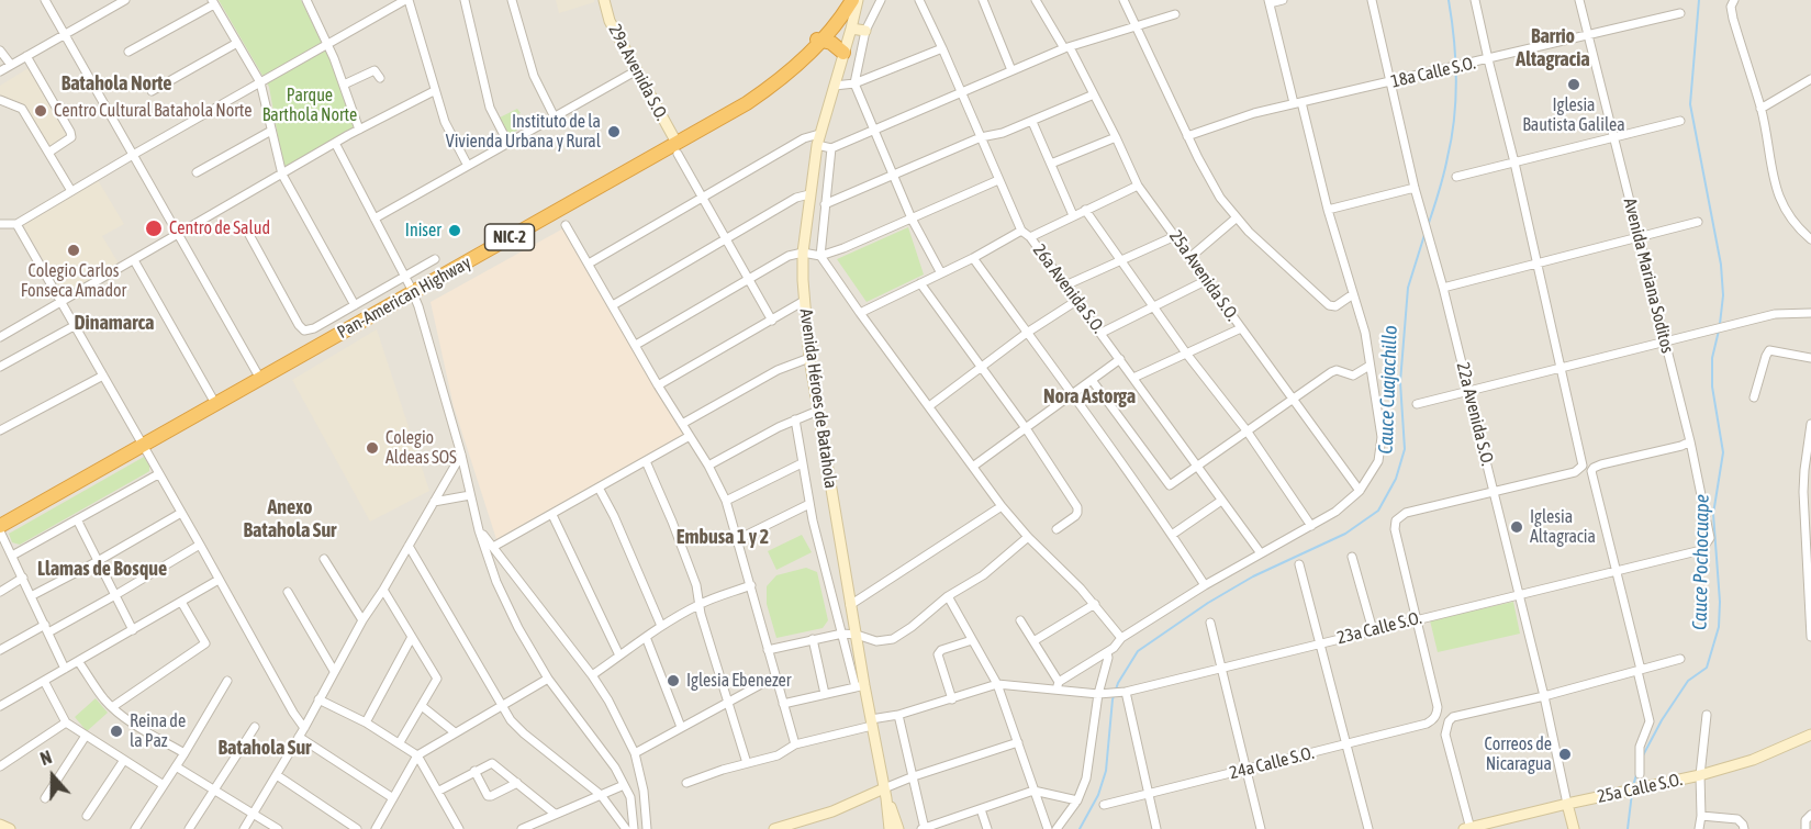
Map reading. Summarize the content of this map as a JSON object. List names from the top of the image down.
{
  "streets": {
    "highway": ["NIC-2", "Pan-American Highway"],
    "main road": [
      "29a Avenida S.O.",
      "Avenida Héroes de Batahola",
      "22a Avenida S.O.",
      "25a Calle S.O."
    ],
    "street": [
      "18a Calle S.O.",
      "25a Avenida S.O.",
      "Avenida Mariana Soditos",
      "26a Avenida S.O.",
      "23a Calle S.O.",
      "24a Calle S.O."
    ]
  },
  "crossings": [
    ["29a Avenida S.O.", "Pan-American Highway"],
    ["18a Calle S.O.", "Avenida Mariana Soditos"],
    ["18a Calle S.O.", "22a Avenida S.O."],
    ["Avenida Mariana Soditos", "23a Calle S.O."],
    ["Avenida Héroes de Batahola", "23a Calle S.O."],
    ["22a Avenida S.O.", "23a Calle S.O."],
    ["22a Avenida S.O.", "25a Calle S.O."],
    ["23a Calle S.O.", "24a Calle S.O."]
  ],
  "districts": [
    "Barrio Altagracia",
    "Batahola Norte",
    "Dinamarca",
    "Nora Astorga",
    "Anexo Batahola Sur",
    "Embusa 1 y 2",
    "Llamas de Bosque",
    "Batahola Sur"
  ],
  "water": ["Cauce Cuajachillo", "Cauce Pochocuape"],
  "parks": ["Parque Barthola Norte"],
  "places": [
    "Iglesia Bautista Galilea",
    "Centro Cultural Batahola Norte",
    "Instituto de la Vivienda Urbana y Rural",
    "Centro de Salud",
    "Iniser",
    "Colegio Carlos Fonseca Amador",
    "Colegio Aldeas SOS",
    "Iglesia Altagracia",
    "Iglesia Ebenezer",
    "Reina de la Paz",
    "Correos de Nicaragua"
  ],
  "north": "top"
}
